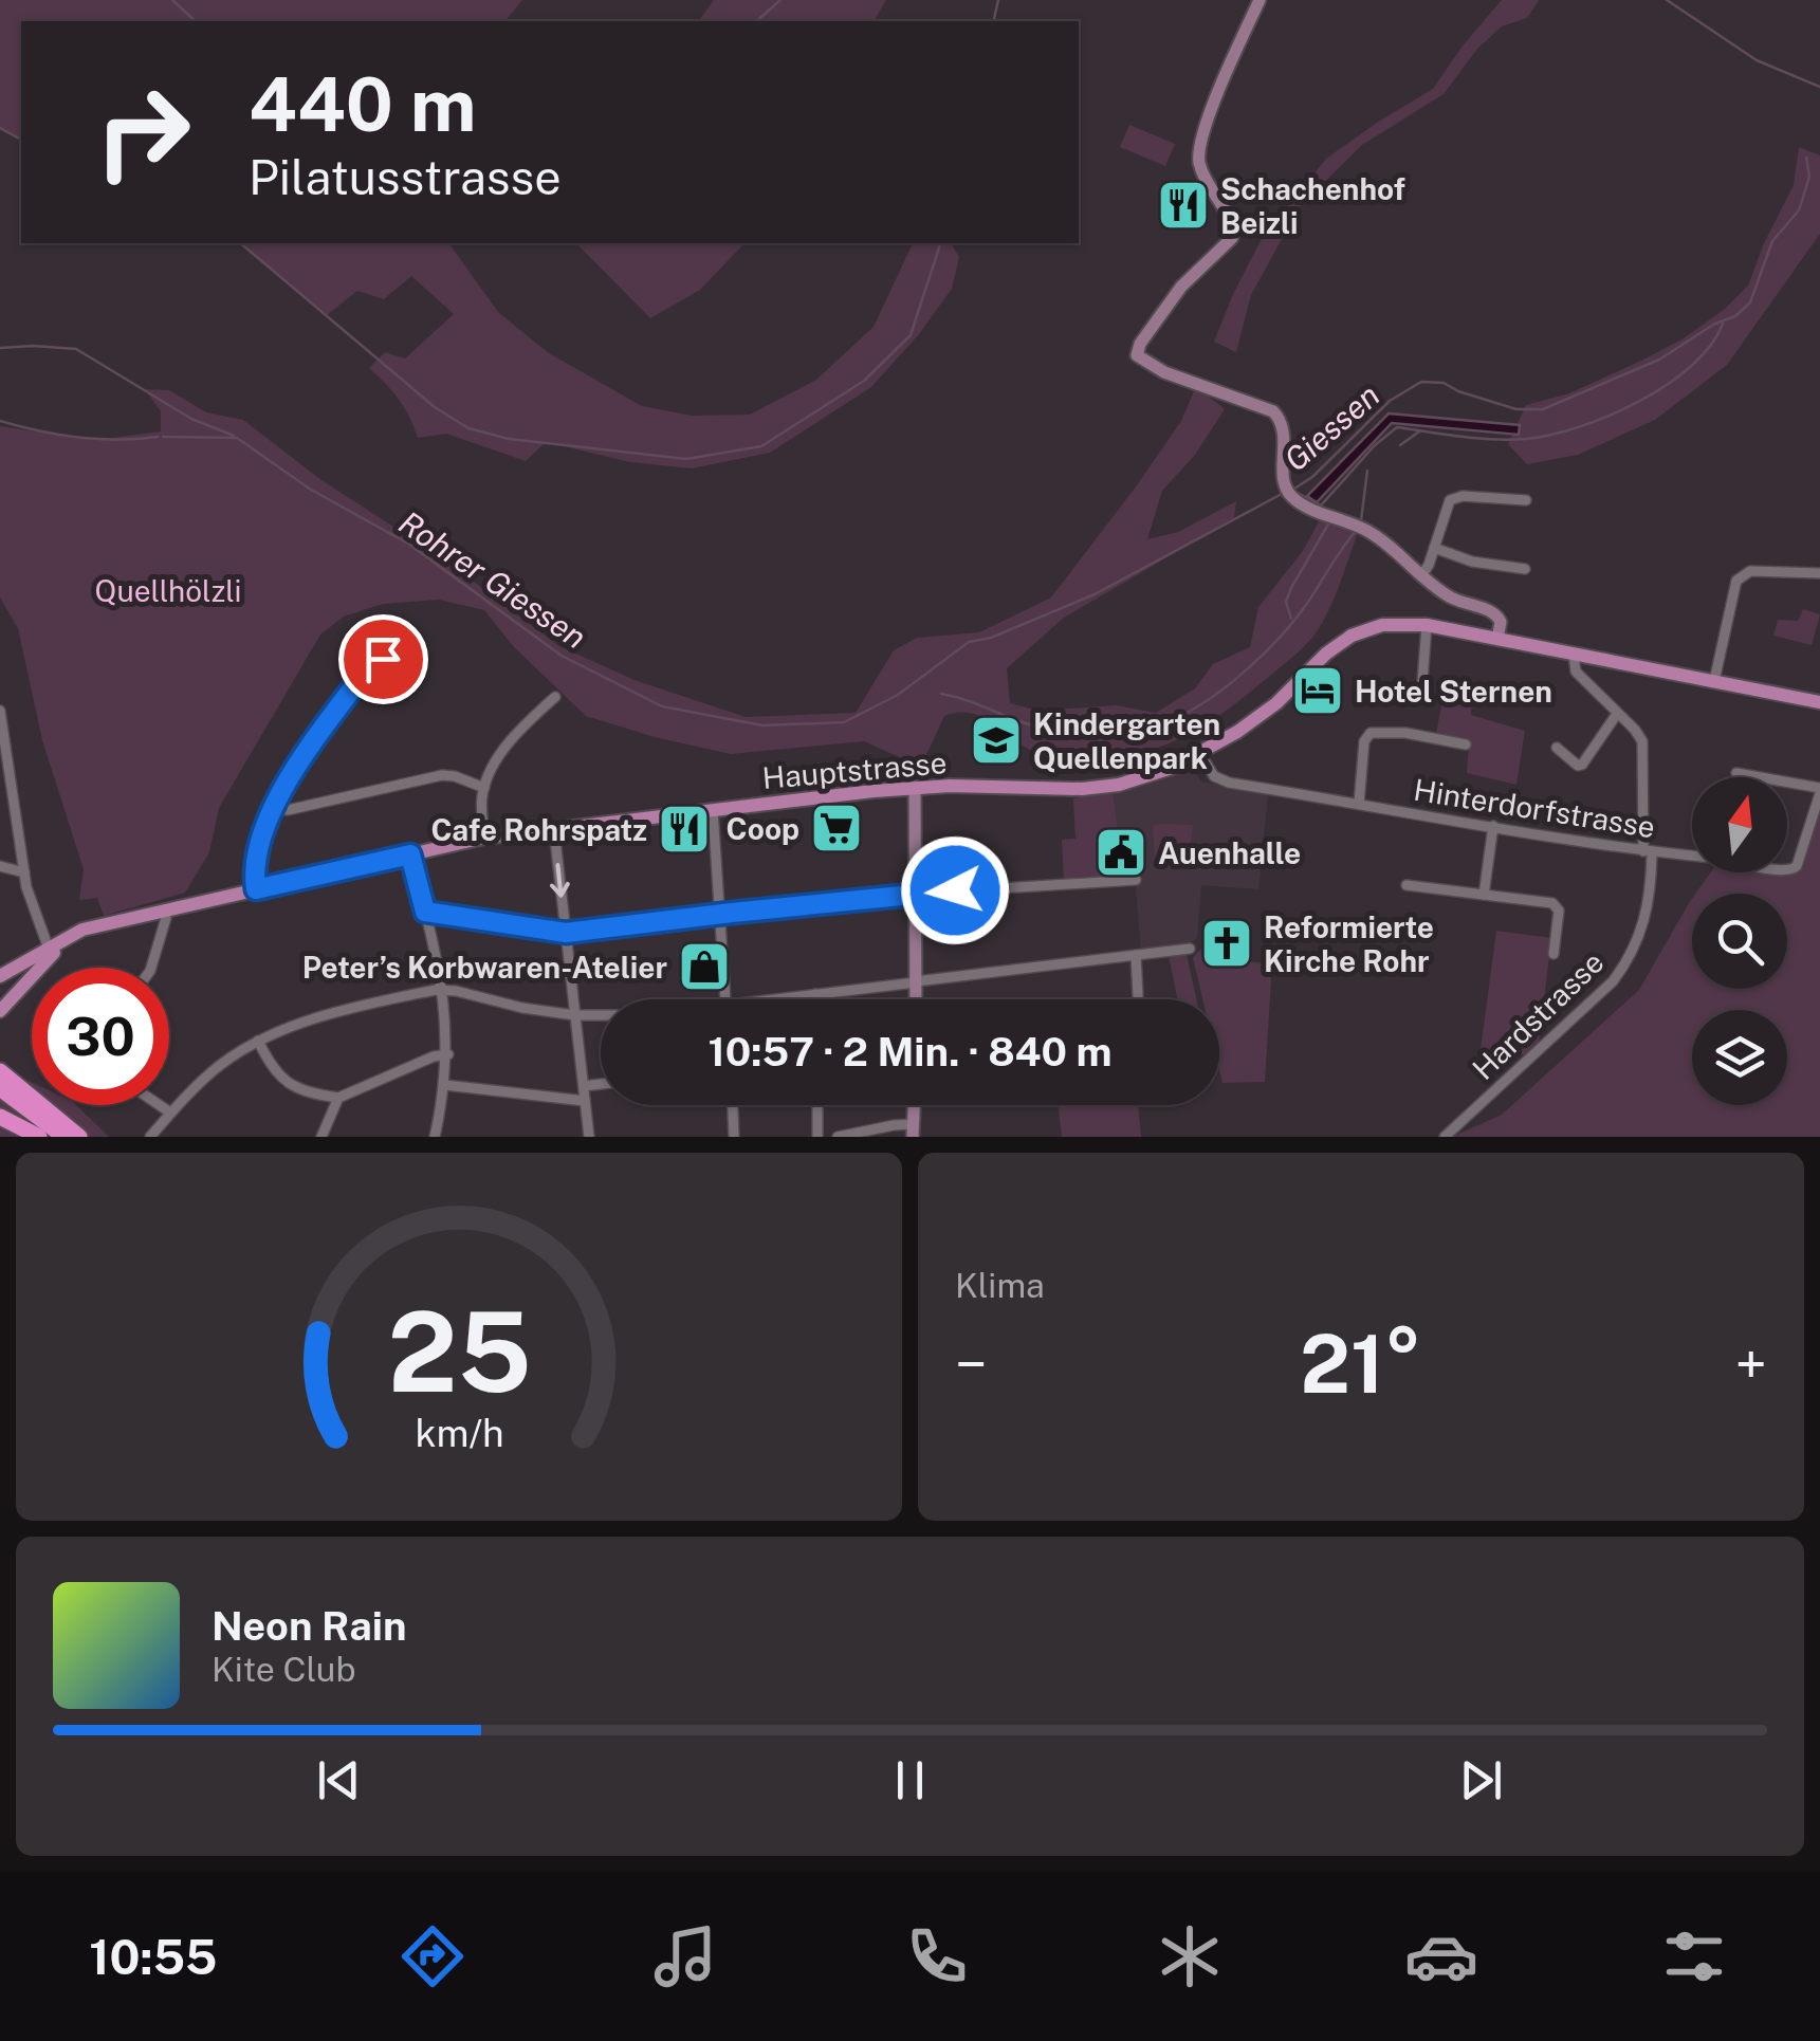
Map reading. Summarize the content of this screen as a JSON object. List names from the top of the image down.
{
  "streets": {
    "main road": ["Hauptstrasse"],
    "street": ["Hinterdorfstrasse", "Hardstrasse"]
  },
  "crossings": [
    ["Hauptstrasse", "Hinterdorfstrasse"],
    ["Hauptstrasse", "Hardstrasse"],
    ["Hinterdorfstrasse", "Hardstrasse"]
  ],
  "water": ["Giessen", "Rohrer Giessen"],
  "parks": ["Quellhölzli"],
  "places": {
    "restaurant": ["Schachenhof Beizli", "Cafe Rohrspatz"],
    "hotel": ["Hotel Sternen"],
    "school or university": ["Kindergarten Quellenpark"],
    "supermarket": ["Coop"],
    "public building": ["Auenhalle"],
    "church": ["Reformierte Kirche Rohr"],
    "shop": ["Peter’s Korbwaren-Atelier"]
  },
  "north": "top",
  "page": {
    "turn": ["440 m", "Pilatusstrasse"],
    "limit": "30",
    "trip": "10:57 · 2 Min. · 840 m",
    "tile": "Klima",
    "heat": ["−", "21°", "+"],
    "song": ["Neon Rain", "Kite Club"],
    "tabs": "10:55",
    "gauge": ["25", "km/h"]
  }
}
